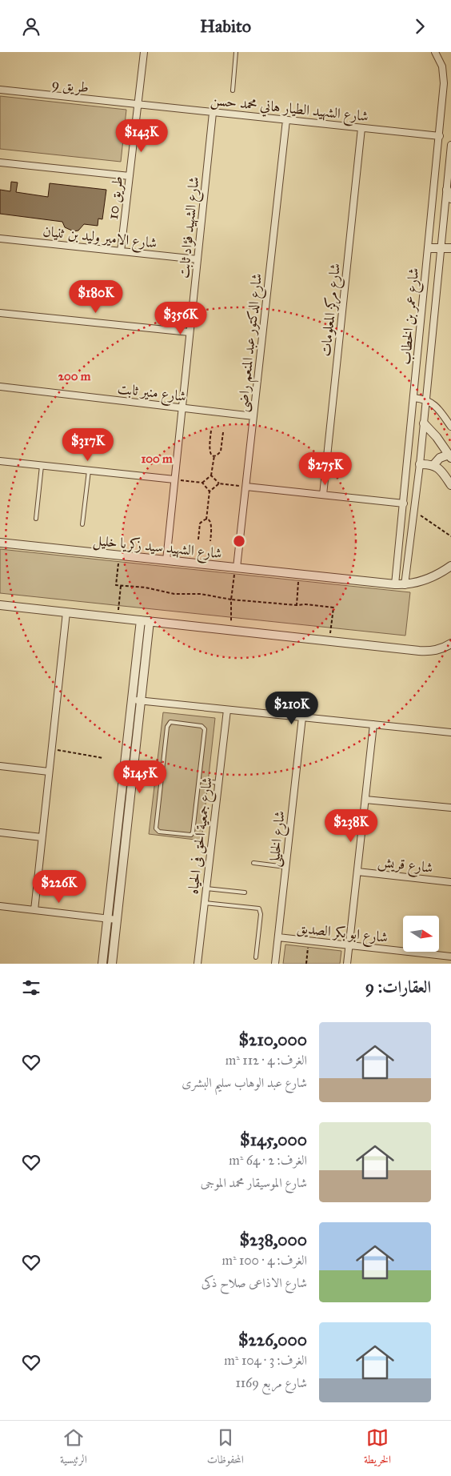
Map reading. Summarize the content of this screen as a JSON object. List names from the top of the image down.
{
  "streets": {
    "street": [
      "طريق 9",
      "شارع الشهيد الطيار هاني محمد حسن",
      "طريق 10",
      "شارع الشهيد فؤاد ثابت",
      "شارع الامير وليد بن ثنيان",
      "شارع مركز المعلومات",
      "شارع عمر بن الخطاب",
      "شارع الدكتور عبد المنعم راضى",
      "شارع منير ثابت",
      "شارع الشهيد سيد زكريا خليل",
      "شارع جمعية الحق فى الحياه",
      "شارع الخليلى",
      "شارع قريش",
      "شارع ابو بكر الصديق"
    ]
  },
  "crossings": [
    ["طريق 9", "شارع الشهيد الطيار هاني محمد حسن"],
    ["طريق 9", "طريق 10"],
    ["شارع الشهيد الطيار هاني محمد حسن", "طريق 10"],
    ["شارع الشهيد الطيار هاني محمد حسن", "شارع الشهيد فؤاد ثابت"],
    ["شارع الشهيد الطيار هاني محمد حسن", "شارع مركز المعلومات"],
    ["شارع الشهيد الطيار هاني محمد حسن", "شارع عمر بن الخطاب"],
    ["شارع الشهيد الطيار هاني محمد حسن", "شارع الدكتور عبد المنعم راضى"],
    ["طريق 10", "شارع الامير وليد بن ثنيان"],
    ["شارع الشهيد فؤاد ثابت", "شارع الامير وليد بن ثنيان"],
    ["شارع الشهيد فؤاد ثابت", "شارع منير ثابت"],
    ["شارع الشهيد فؤاد ثابت", "شارع الشهيد سيد زكريا خليل"],
    ["شارع عمر بن الخطاب", "شارع الشهيد سيد زكريا خليل"],
    ["شارع الدكتور عبد المنعم راضى", "شارع منير ثابت"],
    ["شارع الدكتور عبد المنعم راضى", "شارع الشهيد سيد زكريا خليل"],
    ["شارع الخليلى", "شارع ابو بكر الصديق"]
  ],
  "north": "right",
  "page": {
    "header": "Habito",
    "price": [
      "$143K",
      "$180K",
      "$356K",
      "$317K",
      "$275K",
      "$210K",
      "$145K",
      "$238K",
      "$226K"
    ],
    "heading": "العقارات: 9",
    "list": [
      {
        "name": "$210,000",
        "note": "الغرف: 4 · 112 m² · شارع عبد الوهاب سليم البشرى"
      },
      {
        "name": "$145,000",
        "note": "الغرف: 2 · 64 m² · شارع الموسيقار محمد الموجى"
      },
      {
        "name": "$238,000",
        "note": "الغرف: 4 · 100 m² · شارع الاذاعى صلاح ذكى"
      },
      {
        "name": "$226,000",
        "note": "الغرف: 3 · 104 m² · شارع مربع 1169"
      }
    ],
    "tabs": ["الخريطة", "المحفوظات", "الرئيسية"]
  },
  "rings": ["200 m", "100 m"]
}
